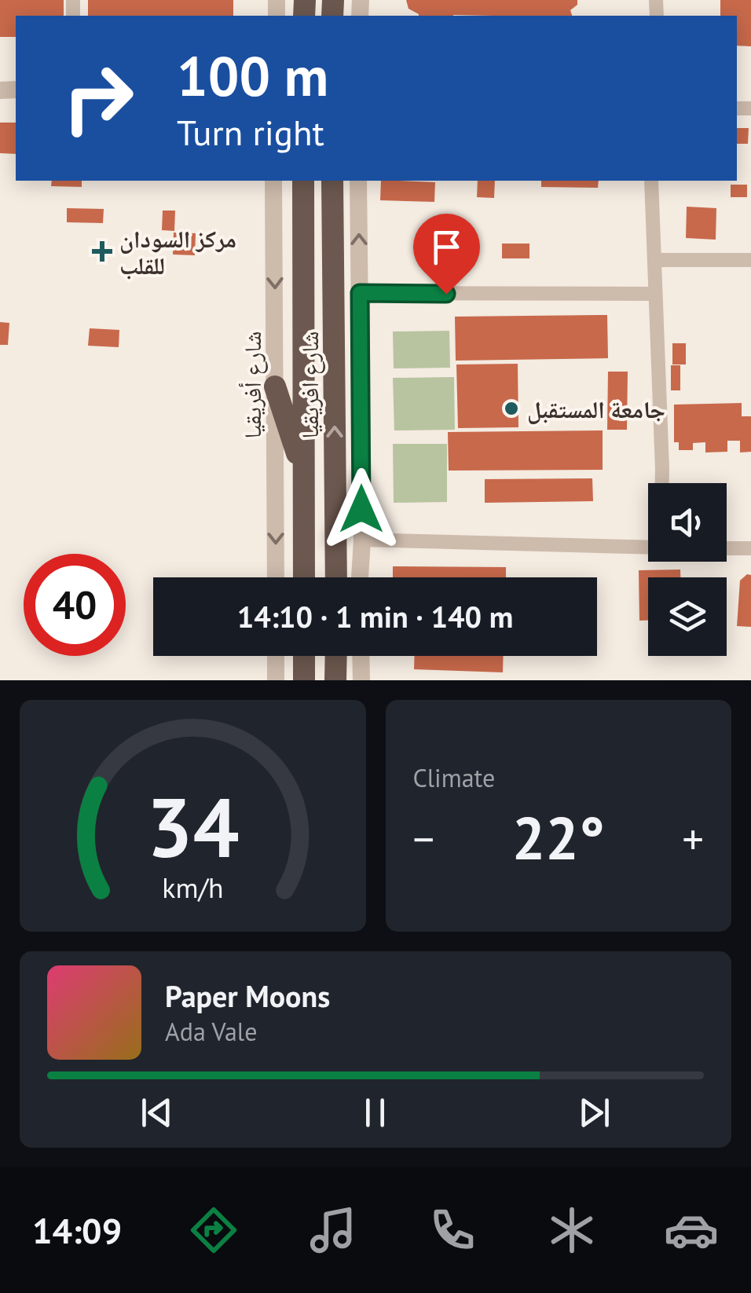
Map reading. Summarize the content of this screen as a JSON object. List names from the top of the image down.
{
  "streets": {
    "highway": ["شارع افريقيا"],
    "street": ["شارع أفريقيا"]
  },
  "places": {
    "health": ["مركز السودان للقلب"],
    "other": ["جامعة المستقبل"]
  },
  "page": {
    "turn": ["100 m", "Turn right"],
    "limit": "40",
    "trip": "14:10 · 1 min · 140 m",
    "tile": "Climate",
    "heat": ["−", "22°", "+"],
    "song": ["Paper Moons", "Ada Vale"],
    "tabs": "14:09",
    "gauge": ["34", "km/h"]
  }
}
